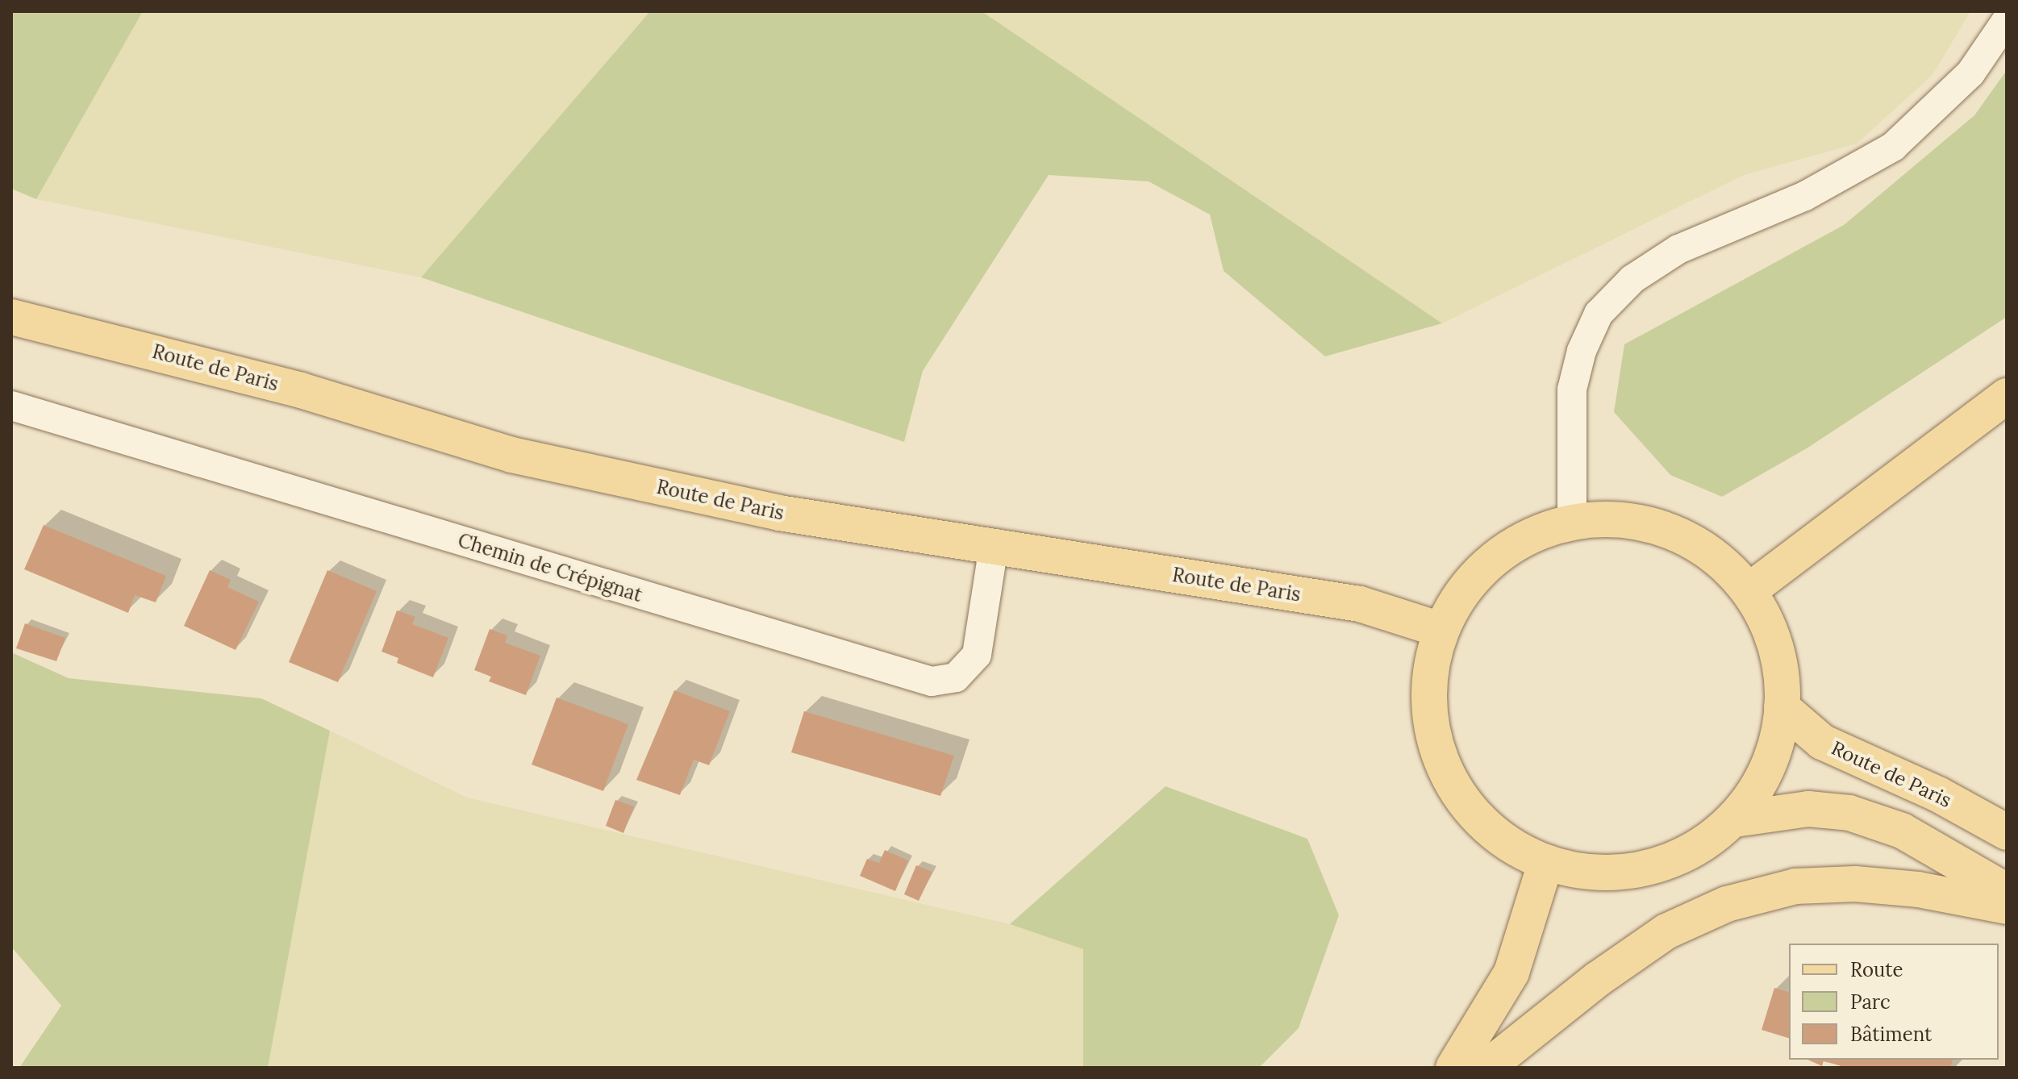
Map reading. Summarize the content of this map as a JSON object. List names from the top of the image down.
{
  "streets": {
    "main road": ["Route de Paris"],
    "street": ["Chemin de Crépignat"]
  },
  "crossings": [
    ["Route de Paris", "Chemin de Crépignat"]
  ],
  "legend": ["Route", "Parc", "Bâtiment"]
}
